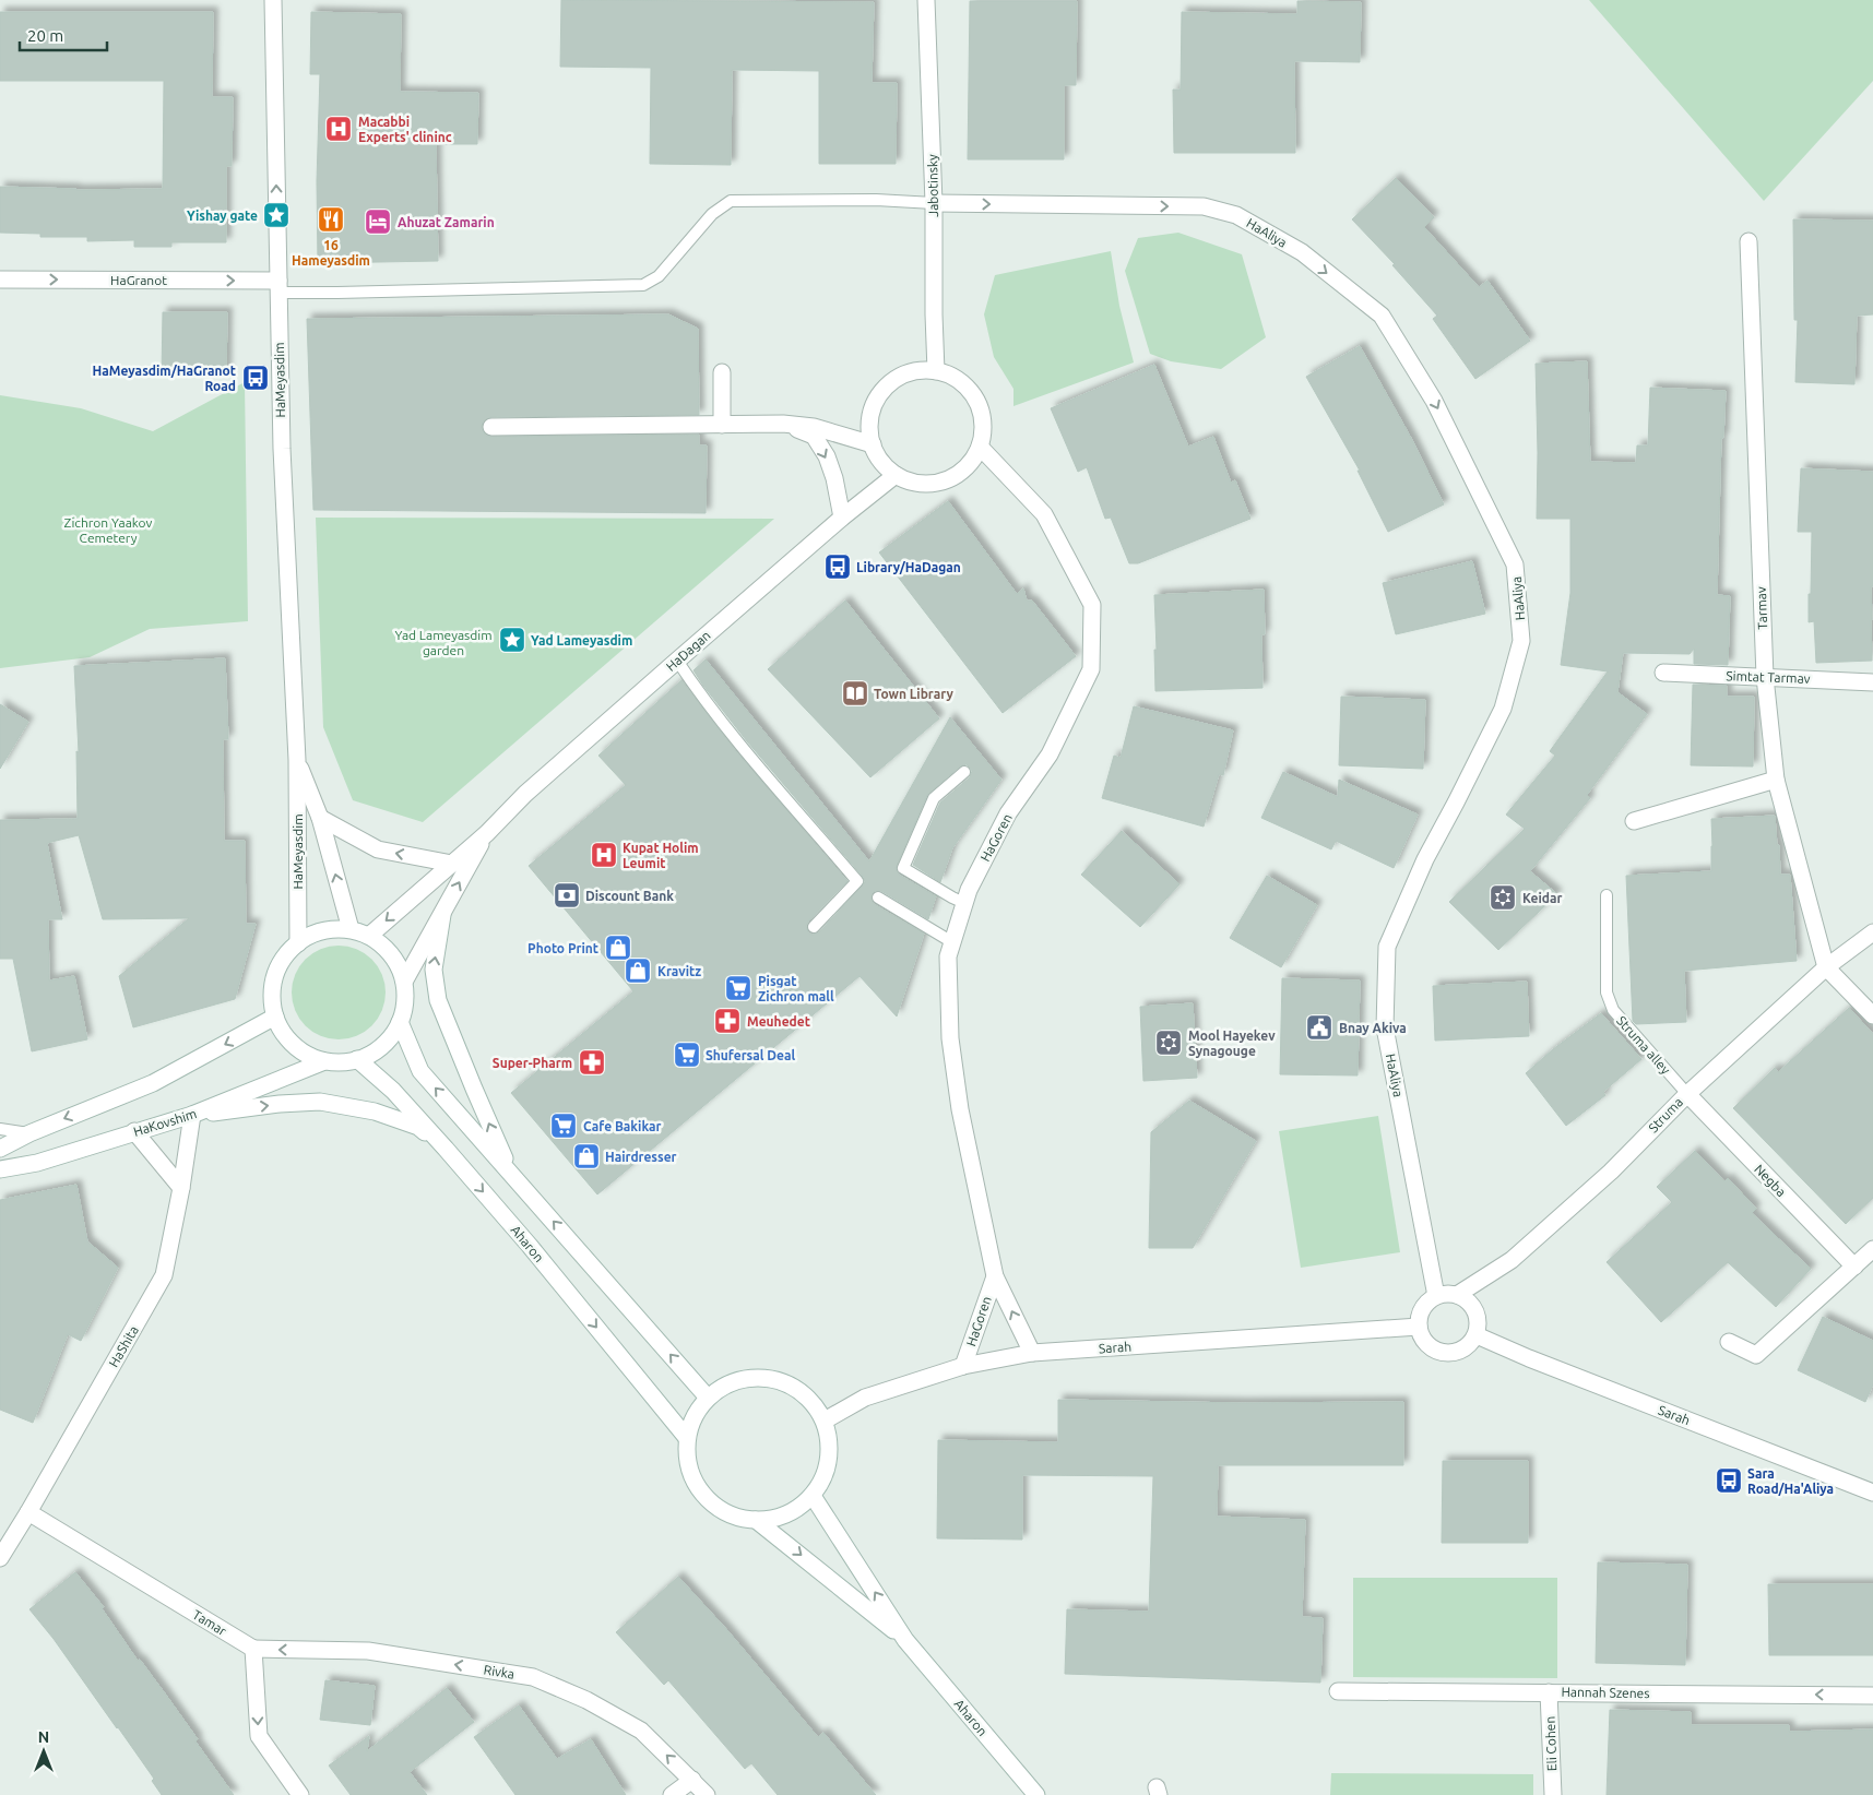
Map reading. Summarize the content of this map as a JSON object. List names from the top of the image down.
{
  "streets": {
    "street": [
      "Jabotinsky",
      "HaAliya",
      "HaGranot",
      "HaMeyasdim",
      "Tarmav",
      "HaDagan",
      "Simtat Tarmav",
      "HaGoren",
      "Struma",
      "HaKovshim",
      "Negba",
      "Aharon",
      "HaShita",
      "Sarah",
      "Tamar",
      "Rivka",
      "Hannah Szenes",
      "Eli Cohen"
    ],
    "lane": ["Struma alley"]
  },
  "crossings": [
    ["Jabotinsky", "HaAliya"],
    ["Jabotinsky", "HaDagan"],
    ["Jabotinsky", "HaGoren"],
    ["HaAliya", "Struma"],
    ["HaAliya", "Sarah"],
    ["HaGranot", "HaMeyasdim"],
    ["HaMeyasdim", "HaDagan"],
    ["HaMeyasdim", "HaKovshim"],
    ["HaMeyasdim", "Aharon"],
    ["Tarmav", "Simtat Tarmav"],
    ["Tarmav", "Struma"],
    ["HaDagan", "HaGoren"],
    ["HaDagan", "HaKovshim"],
    ["HaDagan", "Aharon"],
    ["HaGoren", "Sarah"],
    ["Struma alley", "Struma"],
    ["Struma alley", "Negba"],
    ["Struma", "Negba"],
    ["Struma", "Sarah"],
    ["HaKovshim", "Aharon"],
    ["HaKovshim", "HaShita"],
    ["Aharon", "Sarah"],
    ["HaShita", "Tamar"],
    ["Tamar", "Rivka"],
    ["Hannah Szenes", "Eli Cohen"]
  ],
  "one_way": [
    "HaGranot",
    "HaMeyasdim",
    "Rivka",
    "Hannah Szenes"
  ],
  "parks": ["Zichron Yaakov Cemetery", "Yad Lameyasdim garden"],
  "places": {
    "hospital": ["Macabbi Experts' clininc", "Kupat Holim Leumit"],
    "place": ["Yishay gate", "Yad Lameyasdim"],
    "restaurant": ["16 Hameyasdim"],
    "hotel": ["Ahuzat Zamarin"],
    "bus stop": ["HaMeyasdim/HaGranot Road", "Library/HaDagan", "Sara Road/Ha'Aliya"],
    "library": ["Town Library"],
    "bank": ["Discount Bank"],
    "synagogue": ["Keidar", "Mool Hayekev Synagouge"],
    "shop": ["Photo Print", "Kravitz", "Hairdresser"],
    "supermarket": ["Pisgat Zichron mall", "Shufersal Deal", "Cafe Bakikar"],
    "pharmacy": ["Meuhedet", "Super-Pharm"],
    "public building": ["Bnay Akiva"]
  },
  "scale_bar": "20 m",
  "north": "top"
}
